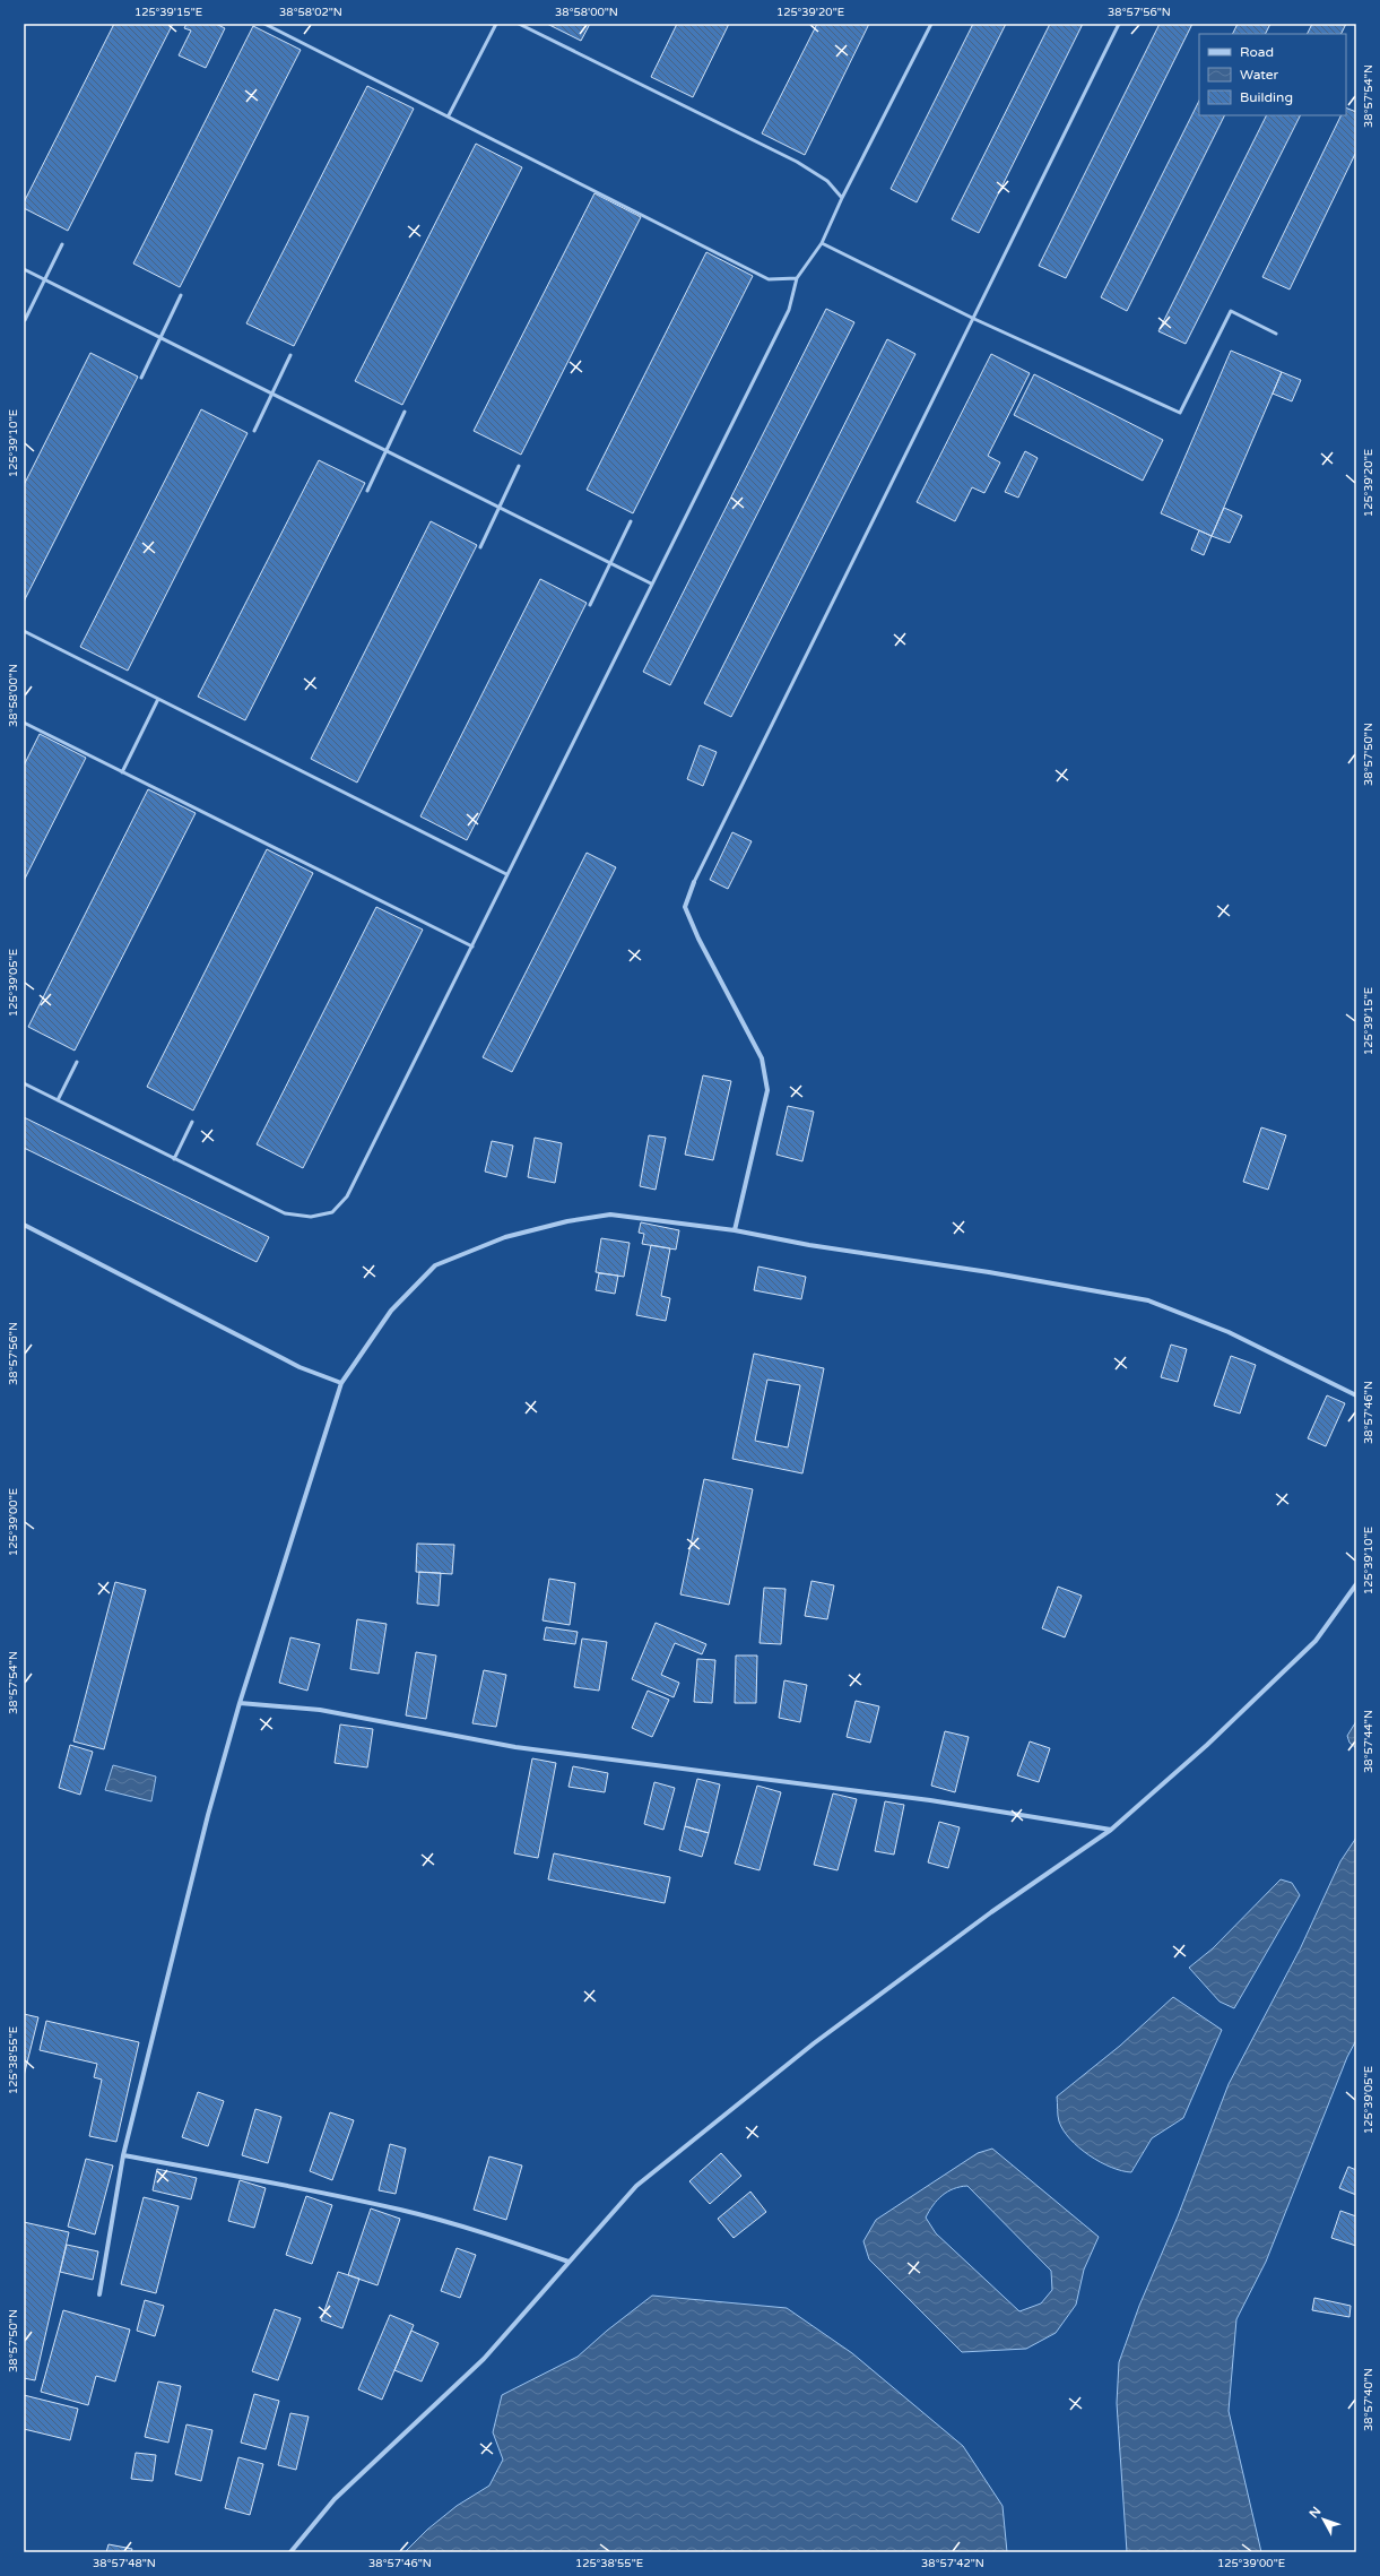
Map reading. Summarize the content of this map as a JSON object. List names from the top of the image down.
{
  "legend": ["Road", "Water", "Building"],
  "north": "top left",
  "coordinates": [
    "125°39'15\"E",
    "38°58'02\"N",
    "38°58'00\"N",
    "125°39'20\"E",
    "38°57'56\"N",
    "38°57'54\"N",
    "125°39'10\"E",
    "38°57'50\"N",
    "125°39'05\"E",
    "38°57'46\"N",
    "125°39'00\"E",
    "38°57'44\"N",
    "125°38'55\"E",
    "38°57'40\"N",
    "38°57'48\"N",
    "38°57'42\"N"
  ]
}
